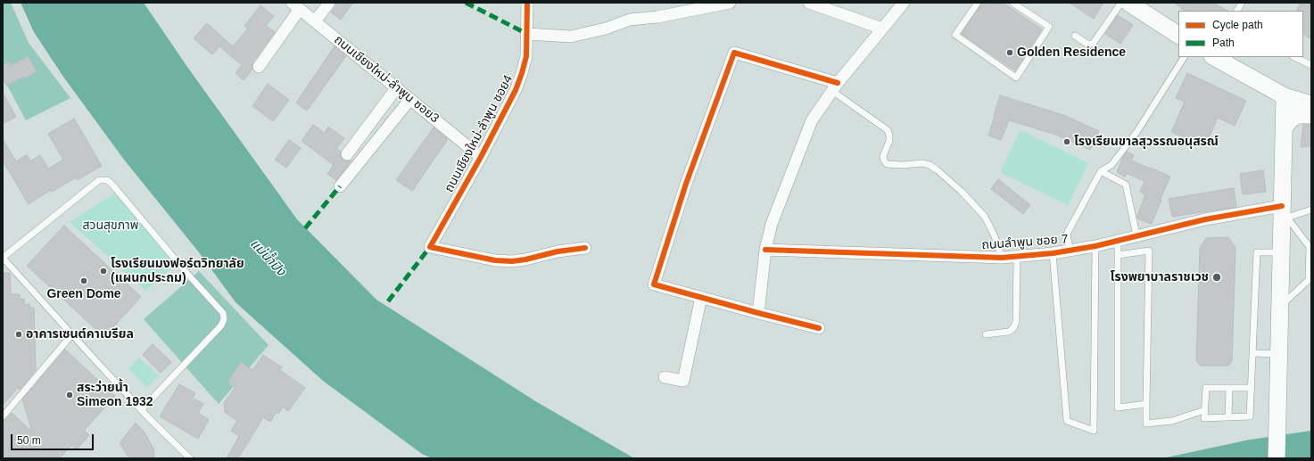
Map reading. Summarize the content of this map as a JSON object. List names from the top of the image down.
{
  "streets": {
    "street": ["ถนนเชียงใหม่-ลำพูน ซอย3", "ถนนเชียงใหม่-ลำพูน ซอย4", "ถนนลำพูน ซอย 7"]
  },
  "crossings": [
    ["ถนนเชียงใหม่-ลำพูน ซอย3", "ถนนเชียงใหม่-ลำพูน ซอย4"]
  ],
  "water": ["แม่น้ำปิง"],
  "parks": ["สวนสุขภาพ"],
  "places": [
    "Golden Residence",
    "โรงเรียนขาลสุวรรณอนุสรณ์",
    "โรงเรียนมงฟอร์ตวิทยาลัย (แผนกประถม)",
    "โรงพยาบาลราชเวช",
    "Green Dome",
    "อาคารเซนต์คาเบรียล",
    "สระว่ายน้ำ Simeon 1932"
  ],
  "legend": ["Cycle path", "Path"],
  "scale_bar": "50 m"
}
